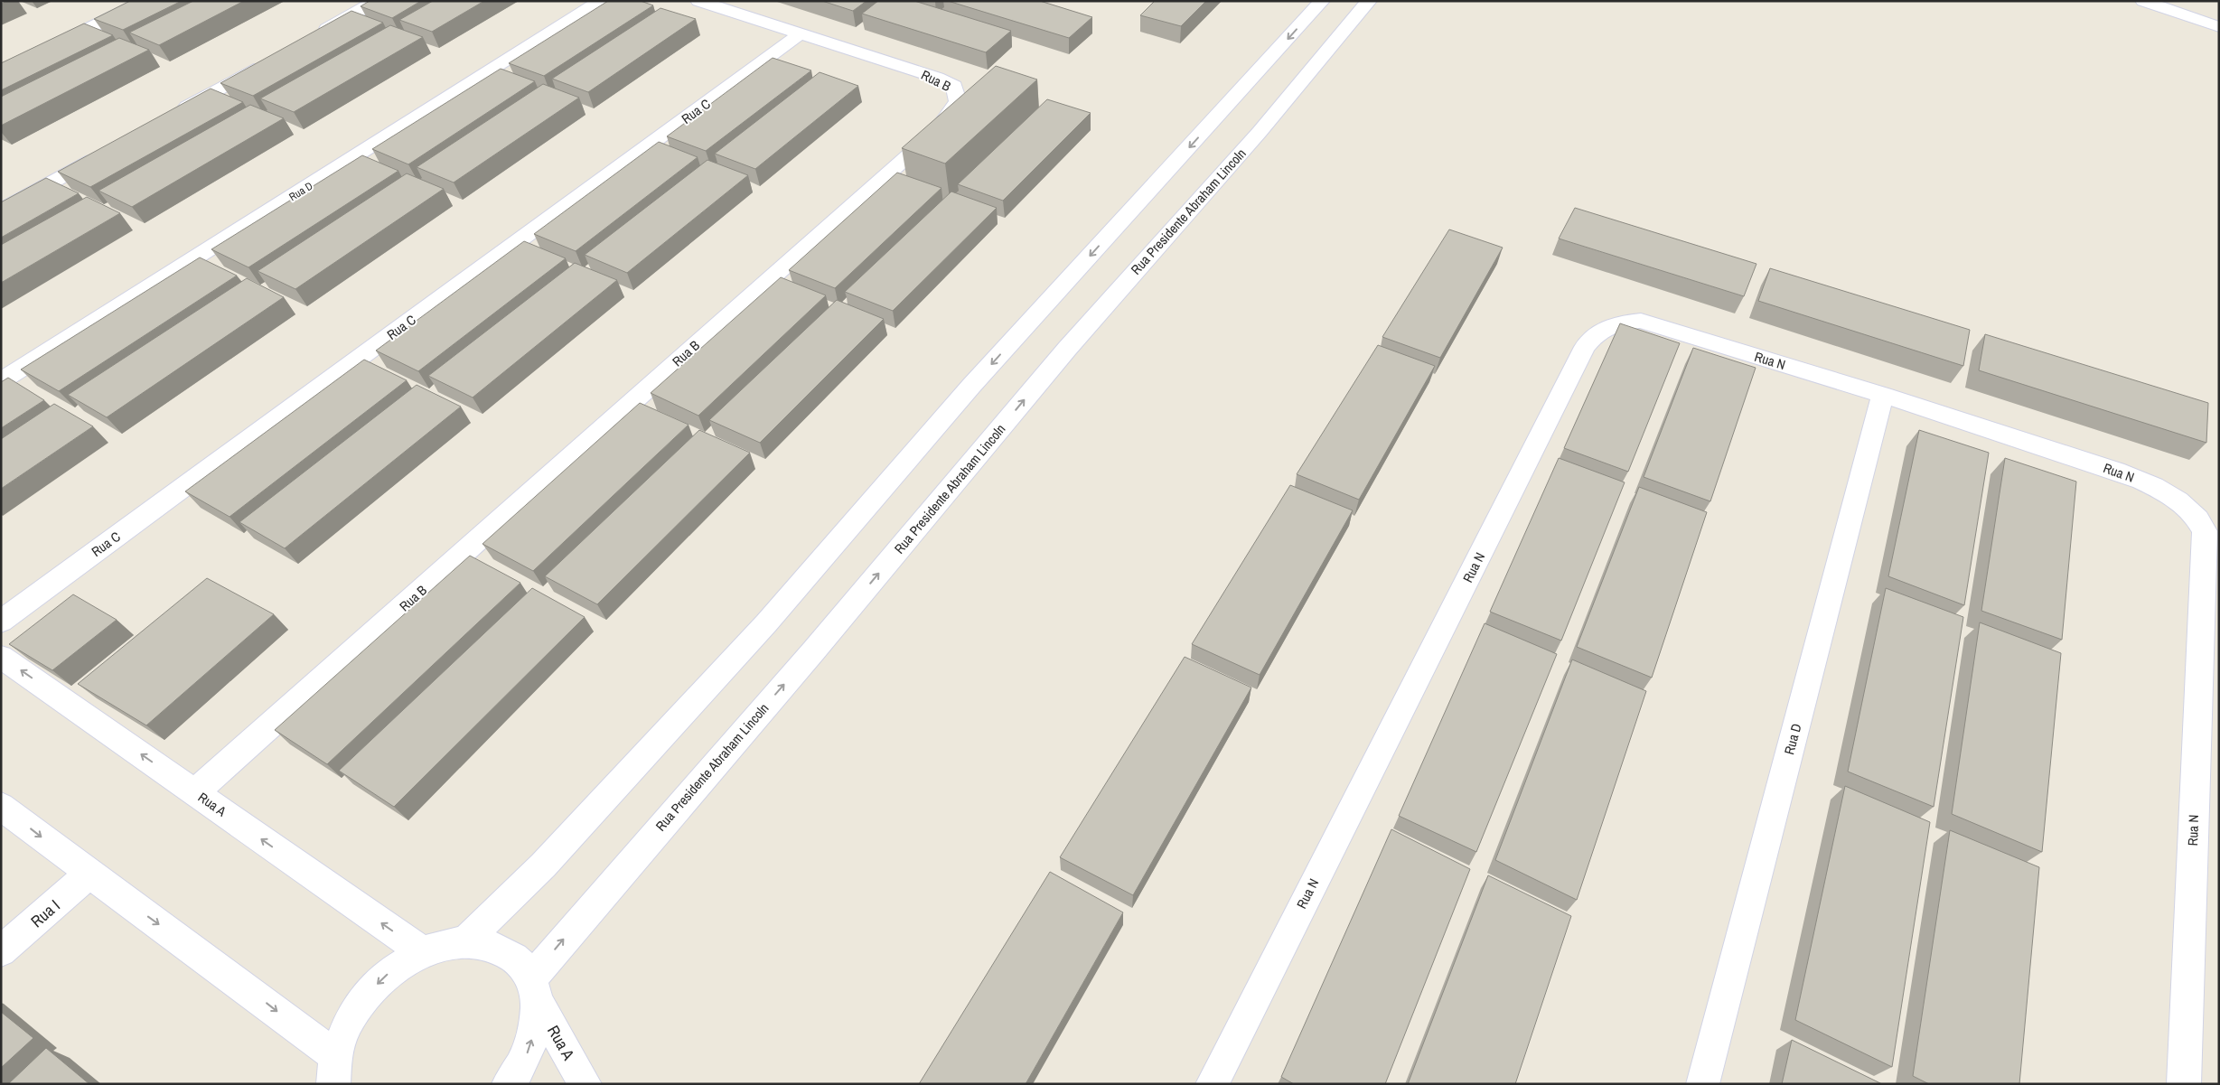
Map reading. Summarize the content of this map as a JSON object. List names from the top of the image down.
{
  "streets": {
    "street": [
      "Rua B",
      "Rua C",
      "Rua D",
      "Rua Presidente Abraham Lincoln",
      "Rua N",
      "Rua A",
      "Rua I"
    ]
  },
  "crossings": [
    ["Rua B", "Rua C"],
    ["Rua B", "Rua A"],
    ["Rua D", "Rua N"],
    ["Rua Presidente Abraham Lincoln", "Rua A"]
  ]
}
